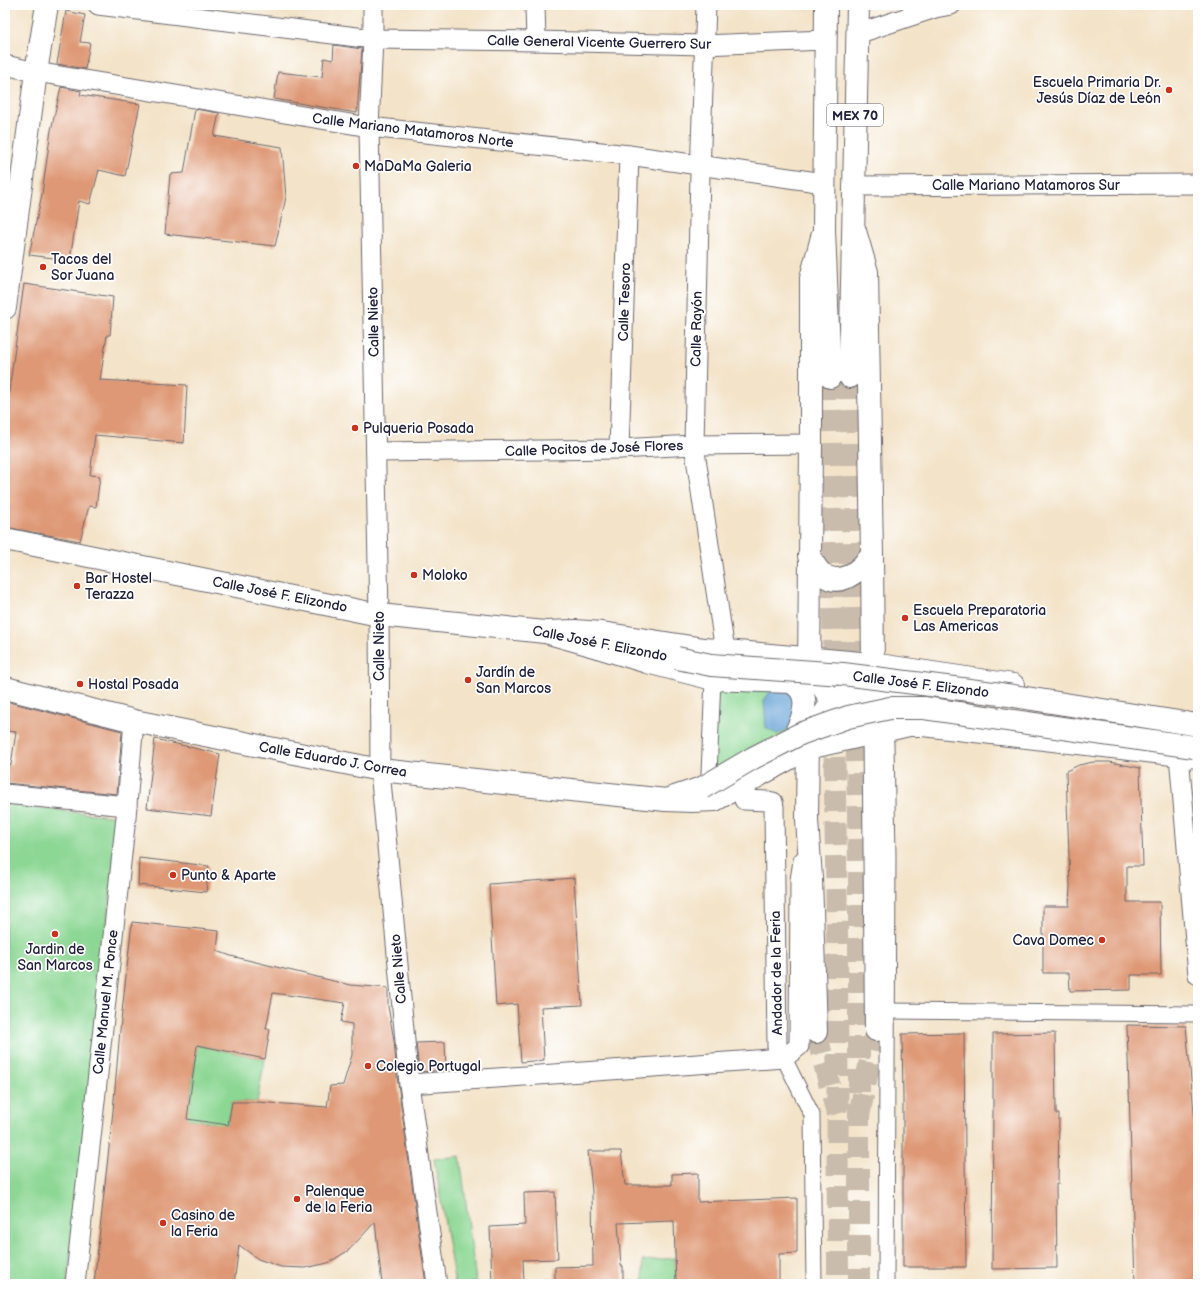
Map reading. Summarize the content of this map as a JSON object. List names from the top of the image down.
{
  "streets": {
    "street": [
      "Calle General Vicente Guerrero Sur",
      "MEX 70",
      "Calle Mariano Matamoros Norte",
      "Calle Mariano Matamoros Sur",
      "Calle Tesoro",
      "Calle Nieto",
      "Calle Rayón",
      "Calle Pocitos de José Flores",
      "Calle José F. Elizondo",
      "Calle Eduardo J. Correa",
      "Andador de la Feria",
      "Calle Manuel M. Ponce"
    ]
  },
  "crossings": [
    ["Calle General Vicente Guerrero Sur", "MEX 70"],
    ["Calle General Vicente Guerrero Sur", "Calle Nieto"],
    ["Calle General Vicente Guerrero Sur", "Calle Rayón"],
    ["MEX 70", "Calle Mariano Matamoros Norte"],
    ["MEX 70", "Calle Mariano Matamoros Sur"],
    ["MEX 70", "Calle Pocitos de José Flores"],
    ["MEX 70", "Calle Eduardo J. Correa"],
    ["Calle Mariano Matamoros Norte", "Calle Tesoro"],
    ["Calle Mariano Matamoros Norte", "Calle Nieto"],
    ["Calle Mariano Matamoros Norte", "Calle Rayón"],
    ["Calle Tesoro", "Calle Pocitos de José Flores"],
    ["Calle Nieto", "Calle Pocitos de José Flores"],
    ["Calle Nieto", "Calle José F. Elizondo"],
    ["Calle Nieto", "Calle Eduardo J. Correa"],
    ["Calle Rayón", "Calle Pocitos de José Flores"],
    ["Calle José F. Elizondo", "Calle Eduardo J. Correa"],
    ["Calle Eduardo J. Correa", "Calle Manuel M. Ponce"]
  ],
  "places": [
    "Escuela Primaria Dr. Jesús Díaz de León",
    "MaDaMa Galeria",
    "Tacos del Sor Juana",
    "Pulqueria Posada",
    "Moloko",
    "Bar Hostel Terazza",
    "Escuela Preparatoria Las Americas",
    "Jardín de San Marcos",
    "Hostal Posada",
    "Punto & Aparte",
    "Jardin de San Marcos",
    "Cava Domec",
    "Colegio Portugal",
    "Palenque de la Feria",
    "Casino de la Feria"
  ]
}
